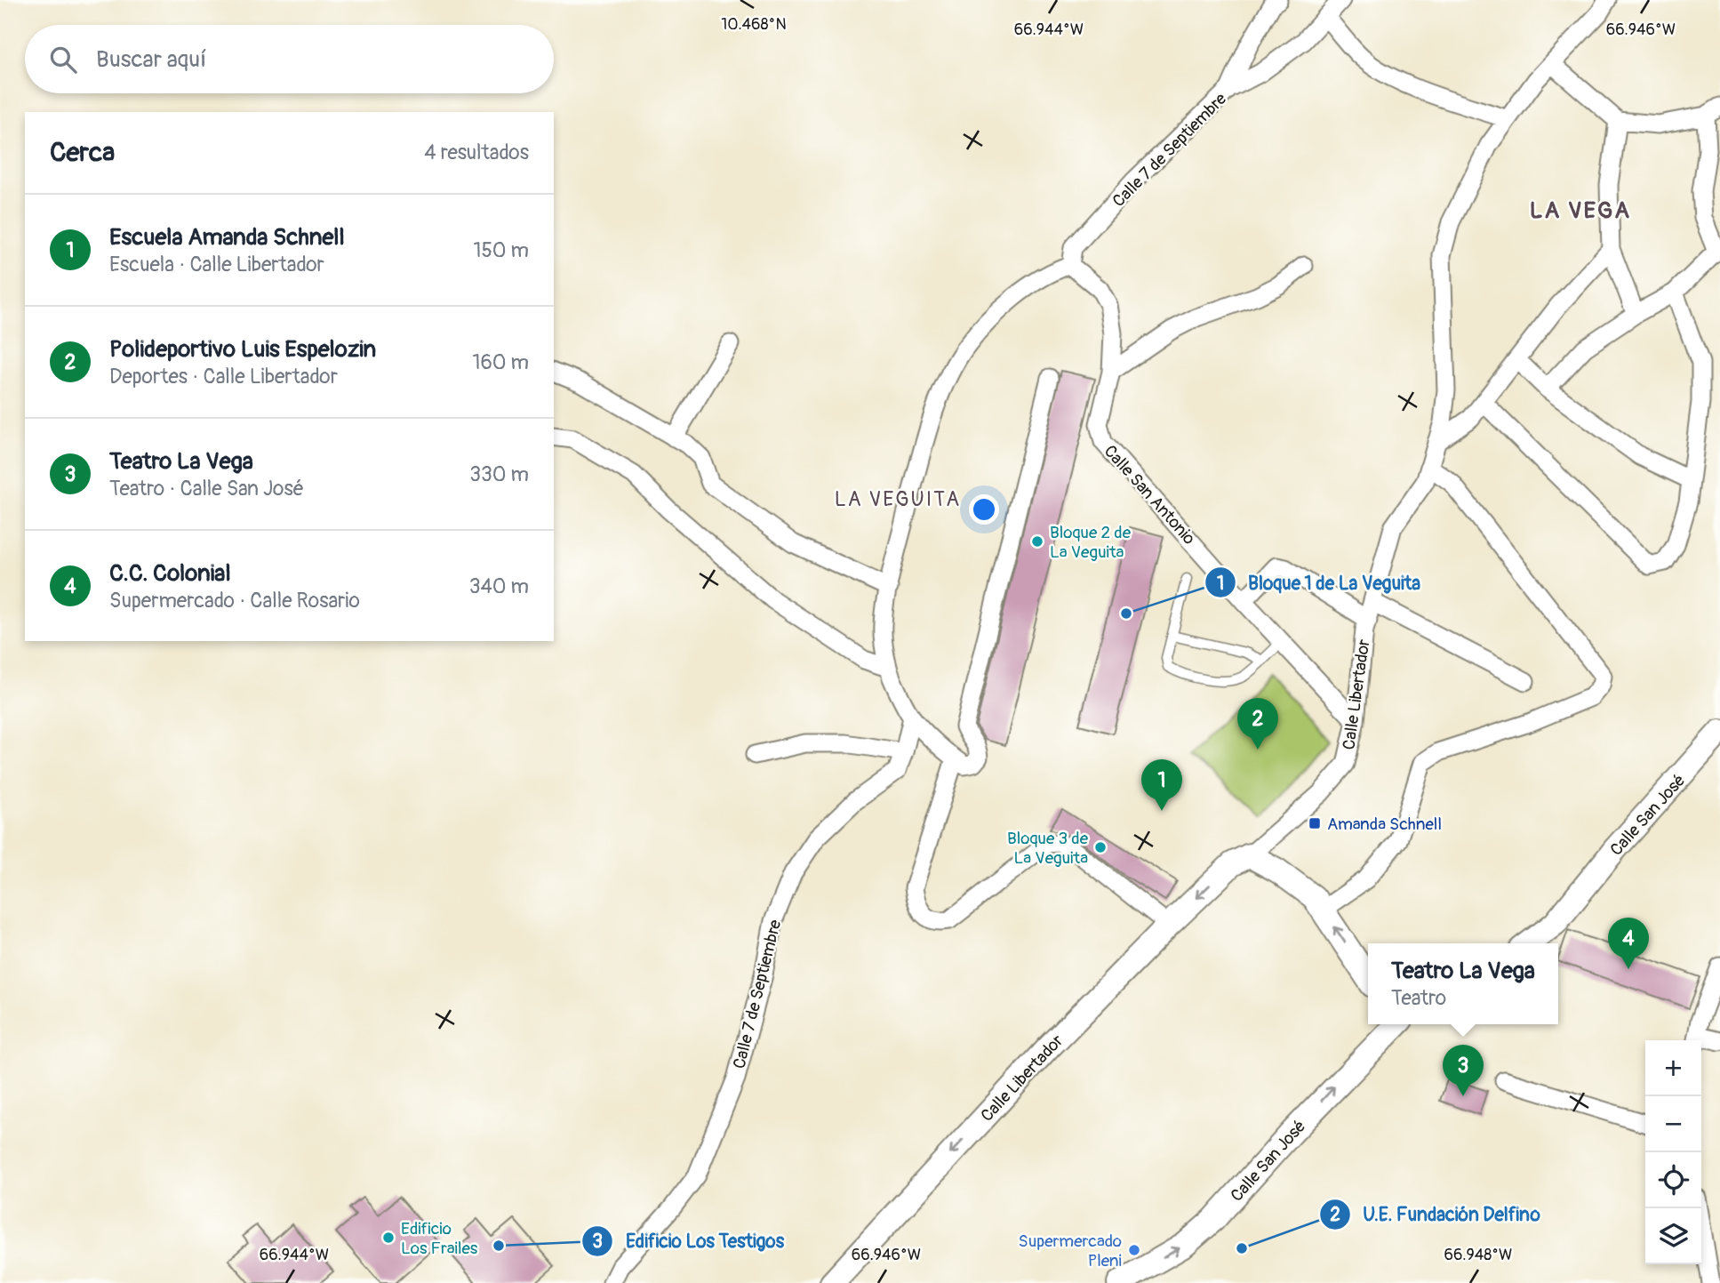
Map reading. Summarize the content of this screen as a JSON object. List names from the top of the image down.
{
  "streets": {
    "street": [
      "Calle 7 de Septiembre",
      "Calle San Antonio",
      "Calle Libertador",
      "Calle San José"
    ]
  },
  "crossings": [
    ["Calle 7 de Septiembre", "Calle San Antonio"],
    ["Calle San Antonio", "Calle Libertador"]
  ],
  "one_way": ["Calle Libertador", "Calle San José"],
  "districts": ["LA VEGA", "LA VEGUITA"],
  "places": {
    "other": [
      "Bloque 2 de La Veguita",
      "Bloque 1 de La Veguita",
      "Bloque 3 de La Veguita",
      "Edificio Los Frailes",
      "Edificio Los Testigos",
      "U.E. Fundación Delfino",
      "Supermercado Pleni"
    ],
    "transit": ["Amanda Schnell"]
  },
  "page": {
    "search": "Buscar aquí",
    "heading": ["Cerca", "4 resultados"],
    "list": [
      {
        "mark": "1",
        "name": "Escuela Amanda Schnell",
        "note": "Escuela · Calle Libertador",
        "value": "150 m"
      },
      {
        "mark": "2",
        "name": "Polideportivo Luis Espelozin",
        "note": "Deportes · Calle Libertador",
        "value": "160 m"
      },
      {
        "mark": "3",
        "name": "Teatro La Vega",
        "note": "Teatro · Calle San José",
        "value": "330 m"
      },
      {
        "mark": "4",
        "name": "C.C. Colonial",
        "note": "Supermercado · Calle Rosario",
        "value": "340 m"
      }
    ],
    "pins": [
      "2",
      "1",
      "4",
      "3"
    ],
    "popup": ["Teatro La Vega", "Teatro"],
    "map_buttons": ["+", "−"]
  },
  "coordinates": [
    "10.468°N",
    "66.944°W",
    "66.946°W",
    "66.948°W"
  ]
}
